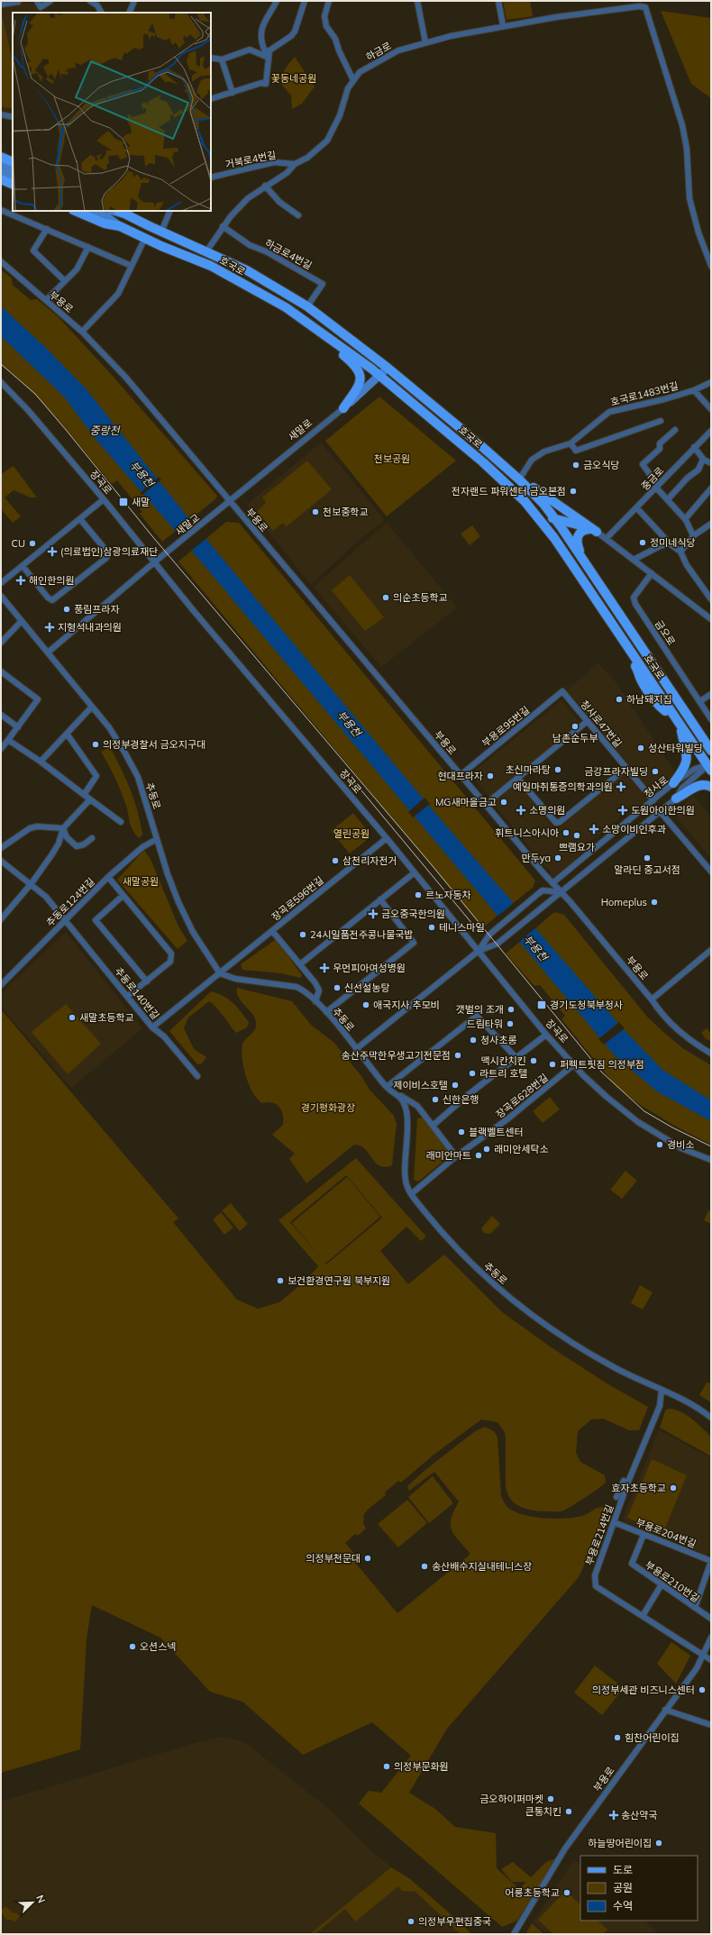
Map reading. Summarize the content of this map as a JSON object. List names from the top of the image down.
{
  "streets": {
    "main road": ["호국로"],
    "street": [
      "하금로",
      "거북로4번길",
      "하금로4번길",
      "부용로",
      "호국로1483번길",
      "새말로",
      "중금로",
      "장곡로",
      "새말교",
      "금오로",
      "청사로47번길",
      "부용로95번길",
      "청사로",
      "추동로",
      "장곡로596번길",
      "추동로124번길",
      "추동로140번길",
      "장곡로628번길",
      "부용로204번길",
      "부용로214번길",
      "부용로210번길"
    ]
  },
  "crossings": [
    ["하금로", "거북로4번길"],
    ["하금로", "하금로4번길"],
    ["하금로", "호국로"],
    ["하금로4번길", "호국로"],
    ["호국로", "호국로1483번길"],
    ["호국로", "새말로"],
    ["호국로", "청사로"],
    ["부용로", "새말로"],
    ["부용로", "부용로95번길"],
    ["부용로", "청사로"],
    ["부용로", "부용로214번길"],
    ["새말로", "새말교"],
    ["장곡로", "새말교"],
    ["장곡로", "청사로"],
    ["장곡로", "장곡로596번길"],
    ["장곡로", "장곡로628번길"],
    ["청사로47번길", "부용로95번길"],
    ["청사로47번길", "청사로"],
    ["추동로", "장곡로596번길"],
    ["추동로", "추동로124번길"],
    ["추동로", "추동로140번길"],
    ["추동로", "장곡로628번길"],
    ["추동로", "부용로214번길"],
    ["장곡로596번길", "추동로140번길"],
    ["추동로124번길", "추동로140번길"],
    ["부용로204번길", "부용로214번길"],
    ["부용로204번길", "부용로210번길"]
  ],
  "water": ["중랑천", "부용천"],
  "parks": [
    "꽃동네공원",
    "천보공원",
    "열린공원",
    "새말공원",
    "경기평화광장"
  ],
  "places": {
    "other": [
      "금오식당",
      "전자랜드 파워센터 금오본점",
      "천보중학교",
      "정미네식당",
      "CU",
      "의순초등학교",
      "풍림프라자",
      "하남돼지집",
      "남촌순두부",
      "의정부경찰서 금오지구대",
      "성산타워빌딩",
      "초신마라탕",
      "금강프라자빌딩",
      "현대프라자",
      "MG새마을금고",
      "휘트니스아시아",
      "쁘램요가",
      "만두ya",
      "알라딘 중고서점",
      "삼천리자전거",
      "르노자동차",
      "Homeplus",
      "테니스마일",
      "24시일품전주콩나물국밥",
      "신선설농탕",
      "애국지사 추모비",
      "갯벌의 조개",
      "새말초등학교",
      "드림타워",
      "청사초롱",
      "송산주막한우생고기전문점",
      "맥시칸치킨",
      "퍼펙트핏짐 의정부점",
      "라트리 호텔",
      "제이비스호텔",
      "신한은행",
      "블랙벨트센터",
      "경비소",
      "래미안세탁소",
      "래미안마트",
      "보건환경연구원 북부지원",
      "효자초등학교",
      "의정부천문대",
      "송산배수지실내테니스장",
      "오션스넥",
      "의정부세관 비즈니스센터",
      "힘찬어린이집",
      "의정부문화원",
      "금오하이퍼마켓",
      "큰통치킨",
      "하늘땅어린이집",
      "어룡초등학교",
      "의정부우편집중국"
    ],
    "transit": ["새말", "경기도청북부청사"],
    "health": [
      "(의료법인)삼광의료재단",
      "해인한의원",
      "지형석내과의원",
      "예일마취통증의학과의원",
      "소명의원",
      "도원아이한의원",
      "소망이비인후과",
      "금오중국한의원",
      "우먼피아여성병원",
      "송산약국"
    ]
  },
  "legend": ["도로", "공원", "수역"],
  "north": "top right"
}
